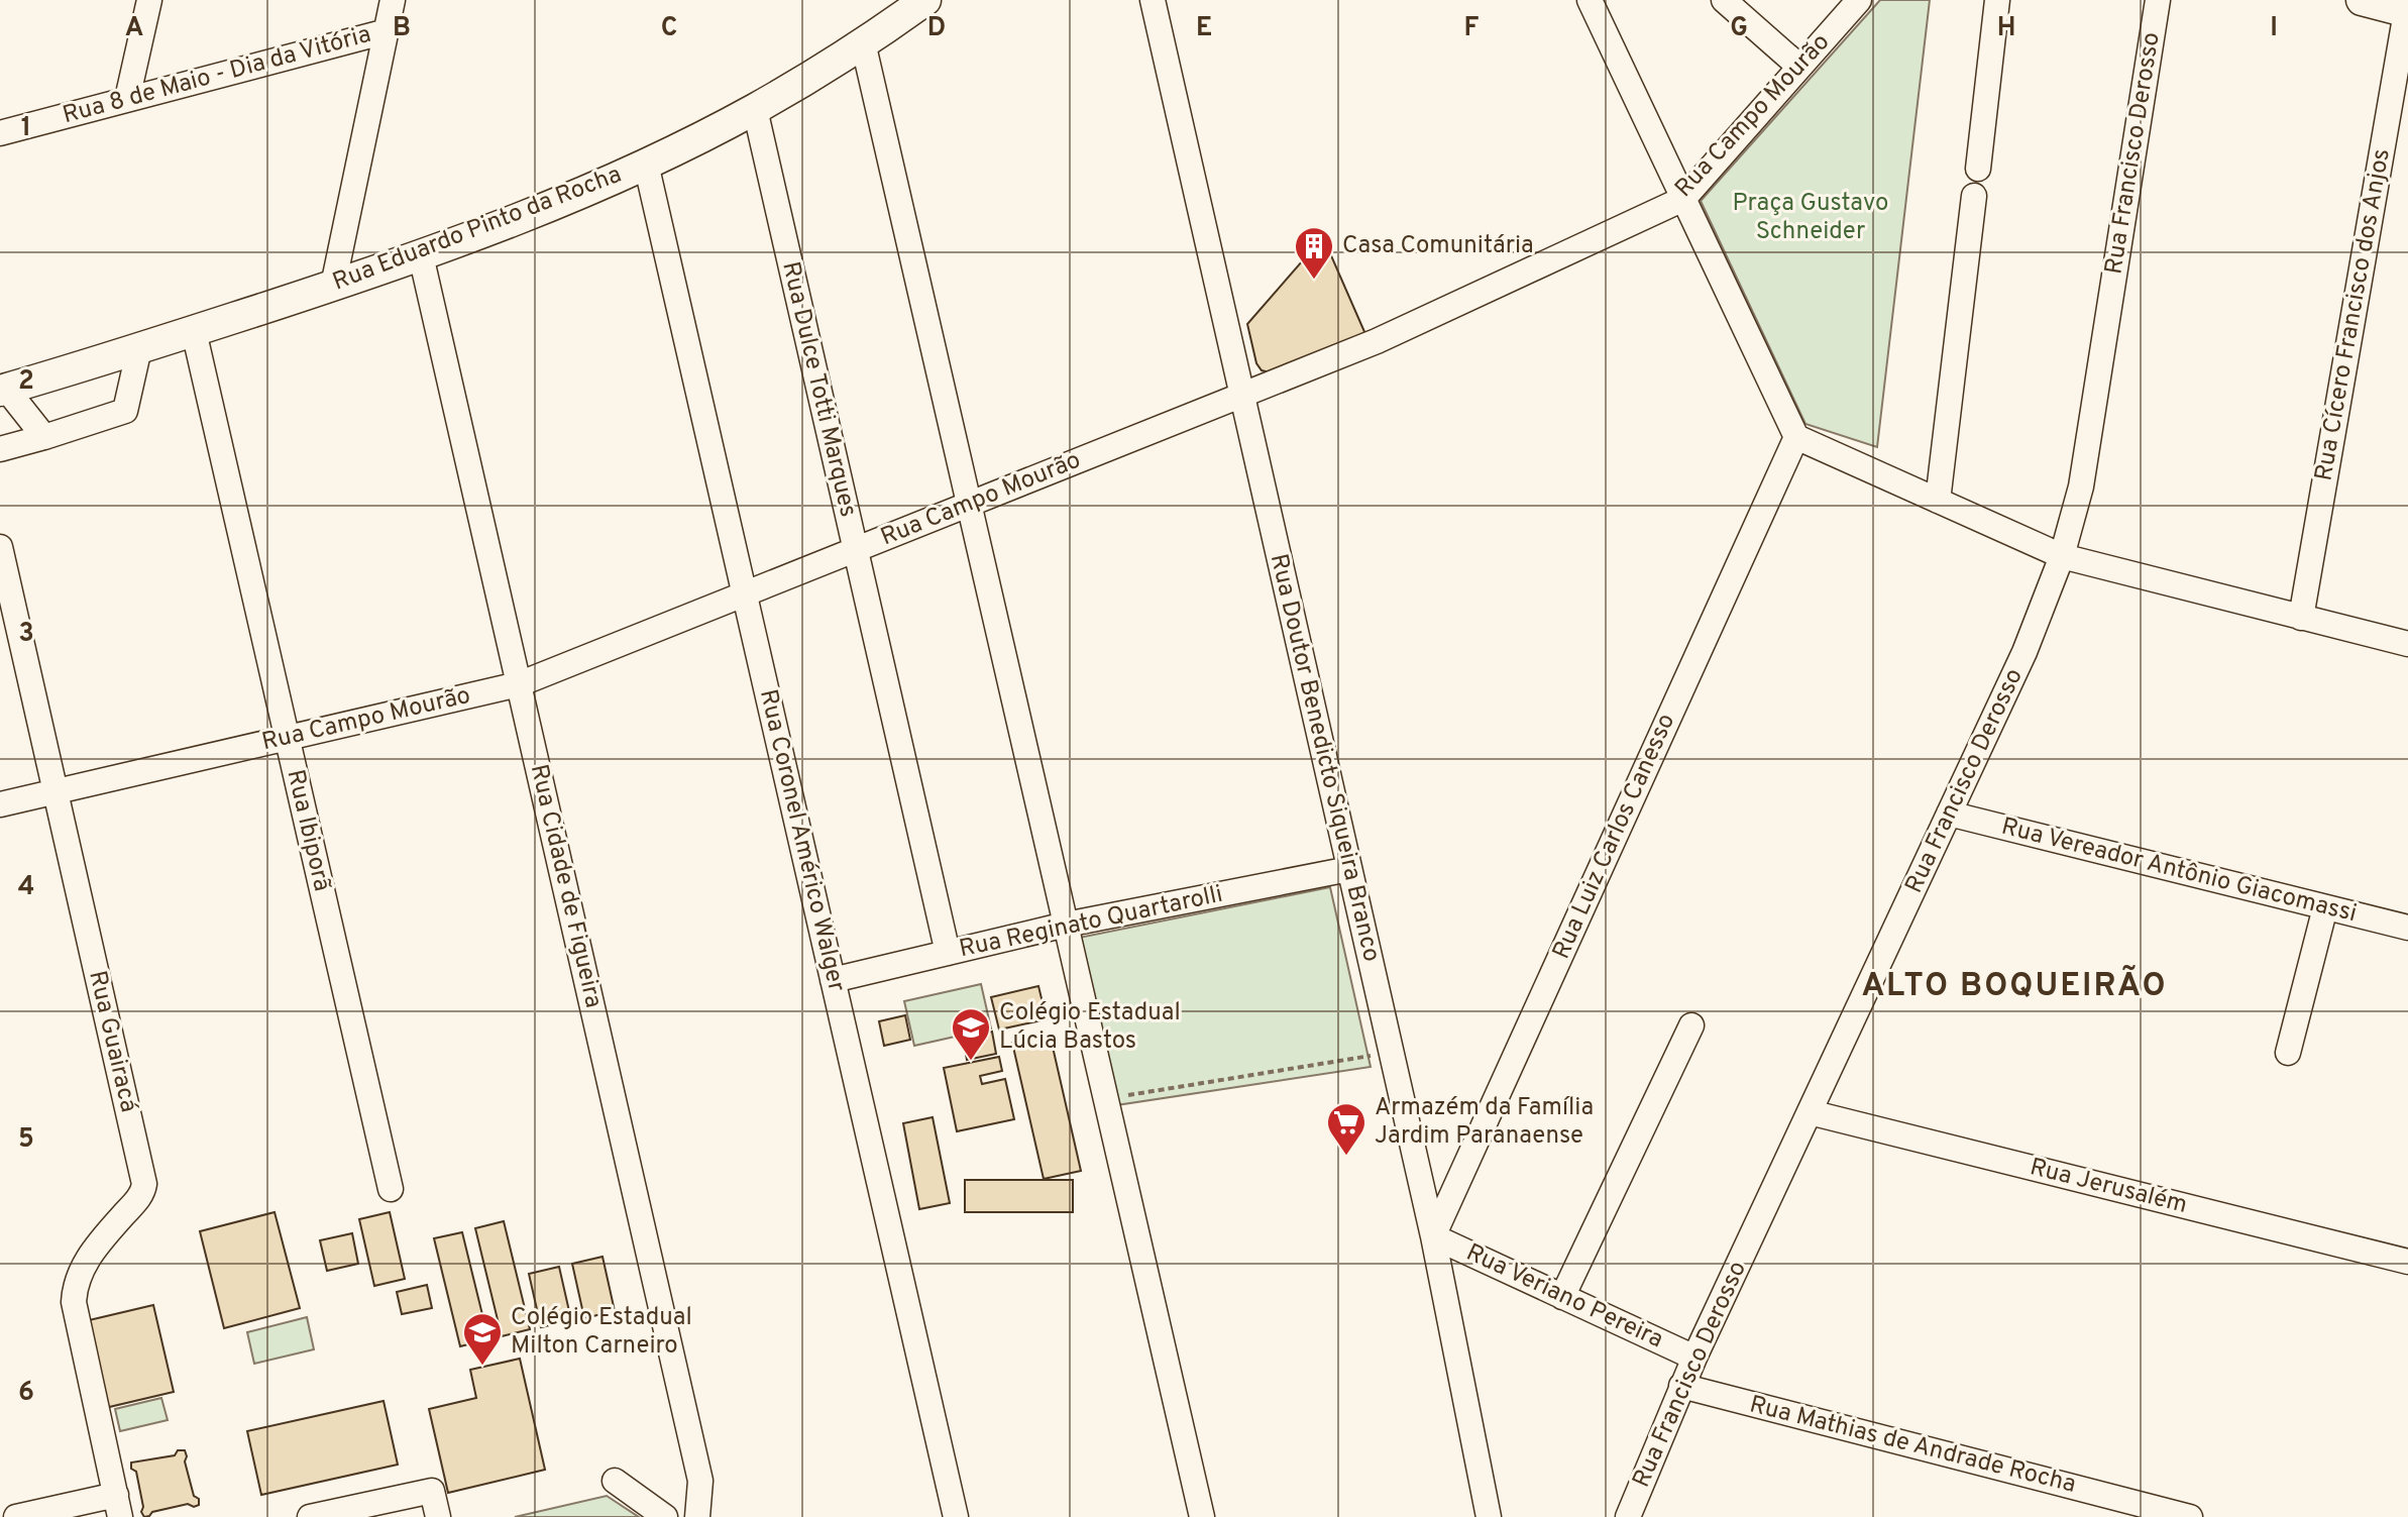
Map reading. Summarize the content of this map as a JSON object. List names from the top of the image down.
{
  "streets": {
    "main road": ["Rua Eduardo Pinto da Rocha"],
    "street": [
      "Rua 8 de Maio - Dia da Vitória",
      "Rua Campo Mourão",
      "Rua Francisco Derosso",
      "Rua Cícero Francisco dos Anjos",
      "Rua Dulce Totti Marques",
      "Rua Doutor Benedicto Siqueira Branco",
      "Rua Ibiporã",
      "Rua Luiz Carlos Canesso",
      "Rua Coronel Américo Walger",
      "Rua Vereador Antônio Giacomassi",
      "Rua Cidade de Figueira",
      "Rua Reginato Quartarolli",
      "Rua Guairacá",
      "Rua Jerusalém",
      "Rua Veriano Pereira",
      "Rua Mathias de Andrade Rocha"
    ]
  },
  "crossings": [
    ["Rua Campo Mourão", "Rua Dulce Totti Marques"],
    ["Rua Campo Mourão", "Rua Doutor Benedicto Siqueira Branco"],
    ["Rua Campo Mourão", "Rua Ibiporã"],
    ["Rua Campo Mourão", "Rua Coronel Américo Walger"],
    ["Rua Campo Mourão", "Rua Cidade de Figueira"],
    ["Rua Campo Mourão", "Rua Guairacá"],
    ["Rua Francisco Derosso", "Rua Vereador Antônio Giacomassi"],
    ["Rua Francisco Derosso", "Rua Jerusalém"],
    ["Rua Francisco Derosso", "Rua Veriano Pereira"],
    ["Rua Francisco Derosso", "Rua Mathias de Andrade Rocha"],
    ["Rua Eduardo Pinto da Rocha", "Rua Dulce Totti Marques"],
    ["Rua Eduardo Pinto da Rocha", "Rua Ibiporã"],
    ["Rua Eduardo Pinto da Rocha", "Rua Coronel Américo Walger"],
    ["Rua Eduardo Pinto da Rocha", "Rua Cidade de Figueira"],
    ["Rua Dulce Totti Marques", "Rua Reginato Quartarolli"],
    ["Rua Doutor Benedicto Siqueira Branco", "Rua Luiz Carlos Canesso"],
    ["Rua Doutor Benedicto Siqueira Branco", "Rua Reginato Quartarolli"],
    ["Rua Doutor Benedicto Siqueira Branco", "Rua Veriano Pereira"],
    ["Rua Luiz Carlos Canesso", "Rua Veriano Pereira"],
    ["Rua Coronel Américo Walger", "Rua Reginato Quartarolli"]
  ],
  "districts": ["ALTO BOQUEIRÃO"],
  "parks": ["Praça Gustavo Schneider"],
  "places": {
    "building": ["Casa Comunitária"],
    "school or university": ["Colégio Estadual Lúcia Bastos", "Colégio Estadual Milton Carneiro"],
    "supermarket": ["Armazém da Família Jardim Paranaense"]
  },
  "grid": {
    "columns": [
      "A",
      "B",
      "C",
      "D",
      "E",
      "F",
      "G",
      "H",
      "I"
    ],
    "rows": [
      "1",
      "2",
      "3",
      "4",
      "5",
      "6"
    ]
  }
}
